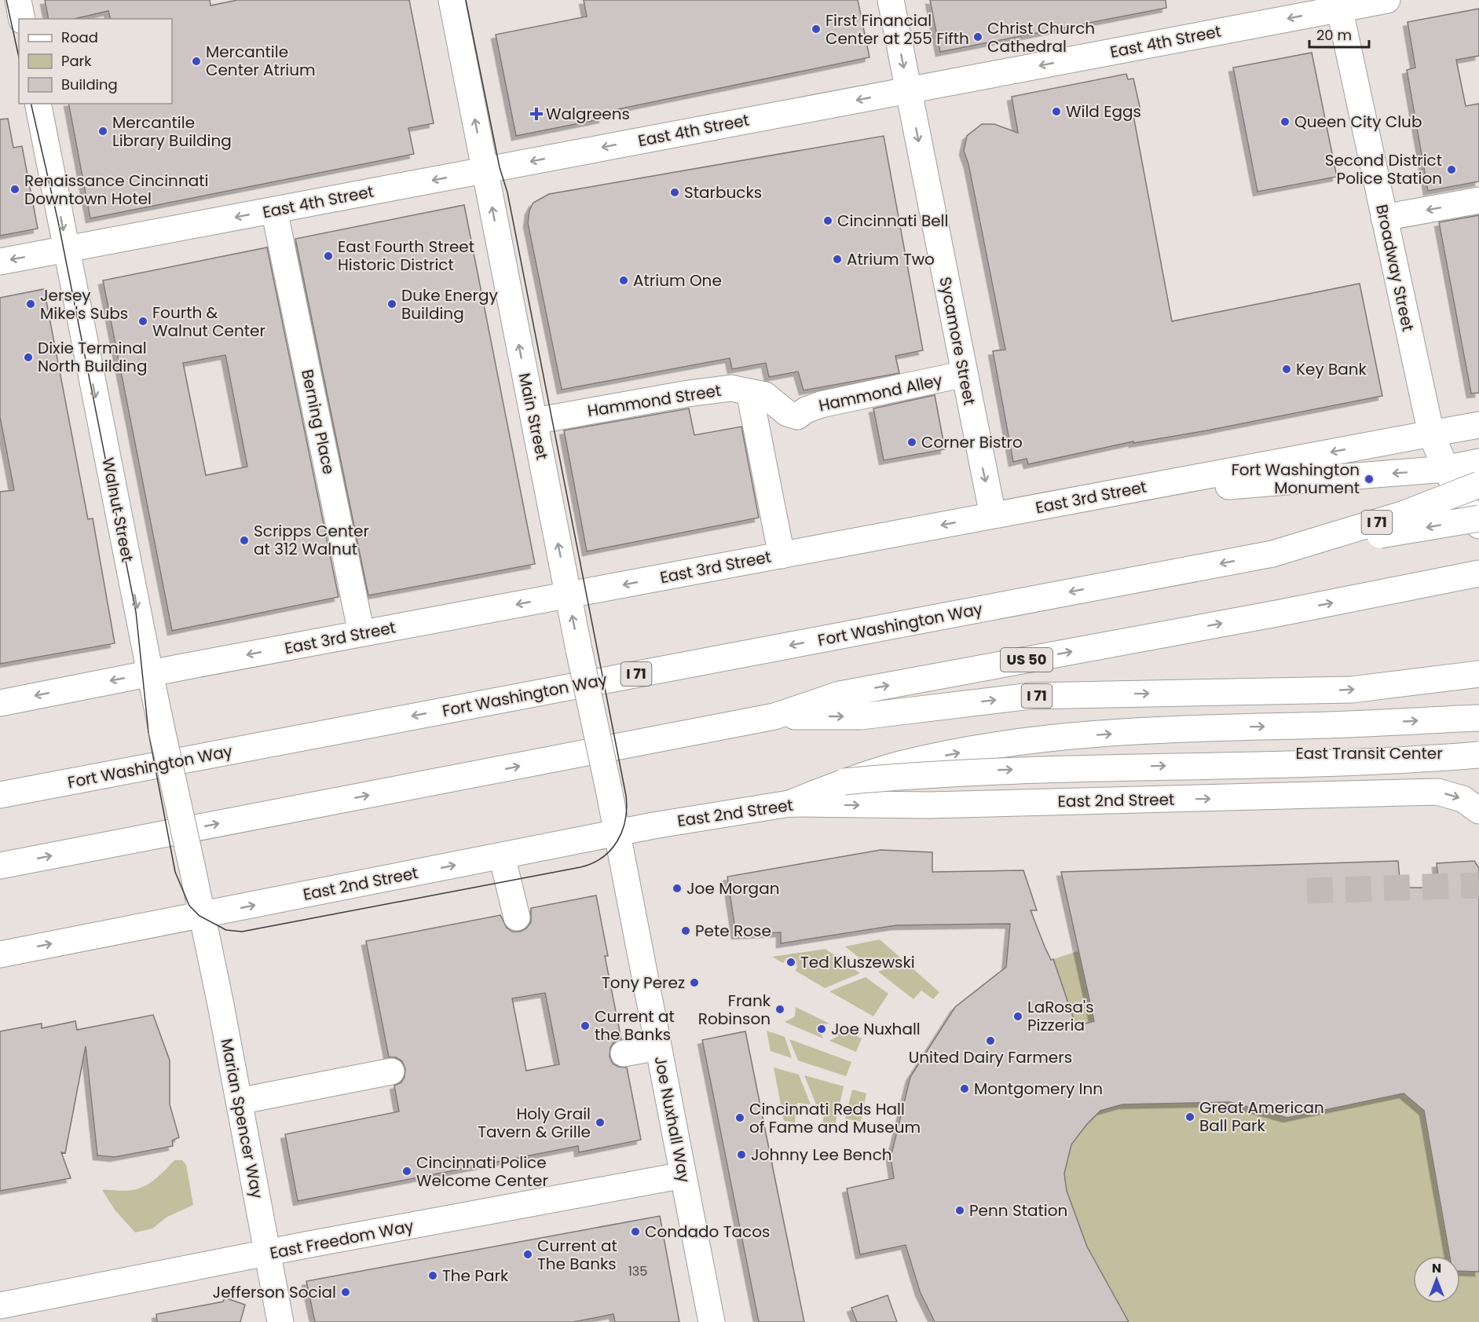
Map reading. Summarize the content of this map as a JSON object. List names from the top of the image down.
{
  "streets": {
    "main road": [
      "East 4th Street",
      "Broadway Street",
      "Sycamore Street",
      "Hammond Alley",
      "Hammond Street",
      "Main Street",
      "Berning Place",
      "East 3rd Street",
      "Walnut Street",
      "I 71",
      "Fort Washington Way",
      "US 50",
      "East Transit Center",
      "East 2nd Street",
      "Marian Spencer Way",
      "Joe Nuxhall Way",
      "East Freedom Way"
    ]
  },
  "crossings": [
    ["East 4th Street", "Broadway Street"],
    ["East 4th Street", "Sycamore Street"],
    ["East 4th Street", "Main Street"],
    ["East 4th Street", "Berning Place"],
    ["East 4th Street", "Walnut Street"],
    ["Broadway Street", "East 3rd Street"],
    ["Sycamore Street", "Hammond Alley"],
    ["Sycamore Street", "East 3rd Street"],
    ["Hammond Alley", "Hammond Street"],
    ["Hammond Street", "Main Street"],
    ["Main Street", "East 3rd Street"],
    ["Main Street", "East 2nd Street"],
    ["Main Street", "Joe Nuxhall Way"],
    ["Berning Place", "East 3rd Street"],
    ["East 3rd Street", "Walnut Street"],
    ["Walnut Street", "East 2nd Street"],
    ["Walnut Street", "Marian Spencer Way"],
    ["I 71", "Fort Washington Way"],
    ["I 71", "US 50"],
    ["East 2nd Street", "Marian Spencer Way"],
    ["East 2nd Street", "Joe Nuxhall Way"],
    ["Marian Spencer Way", "East Freedom Way"],
    ["Joe Nuxhall Way", "East Freedom Way"]
  ],
  "one_way": ["East 4th Street", "Main Street", "Walnut Street"],
  "places": {
    "other": [
      "First Financial Center at 255 Fifth",
      "Christ Church Cathedral",
      "Mercantile Center Atrium",
      "Wild Eggs",
      "Queen City Club",
      "Mercantile Library Building",
      "Second District Police Station",
      "Renaissance Cincinnati Downtown Hotel",
      "Starbucks",
      "Cincinnati Bell",
      "East Fourth Street Historic District",
      "Atrium Two",
      "Atrium One",
      "Jersey Mike's Subs",
      "Duke Energy Building",
      "Fourth & Walnut Center",
      "Dixie Terminal North Building",
      "Key Bank",
      "Corner Bistro",
      "Fort Washington Monument",
      "Scripps Center at 312 Walnut",
      "Joe Morgan",
      "Pete Rose",
      "Ted Kluszewski",
      "Tony Perez",
      "Frank Robinson",
      "LaRosa's Pizzeria",
      "Current at the Banks",
      "Joe Nuxhall",
      "United Dairy Farmers",
      "Montgomery Inn",
      "Great American Ball Park",
      "Cincinnati Reds Hall of Fame and Museum",
      "Holy Grail Tavern & Grille",
      "Johnny Lee Bench",
      "Cincinnati Police Welcome Center",
      "Penn Station",
      "Condado Tacos",
      "Current at The Banks",
      "The Park",
      "Jefferson Social"
    ],
    "health": ["Walgreens"]
  },
  "house_numbers": ["135"],
  "legend": ["Road", "Park", "Building"],
  "scale_bar": "20 m",
  "north": "top"
}
